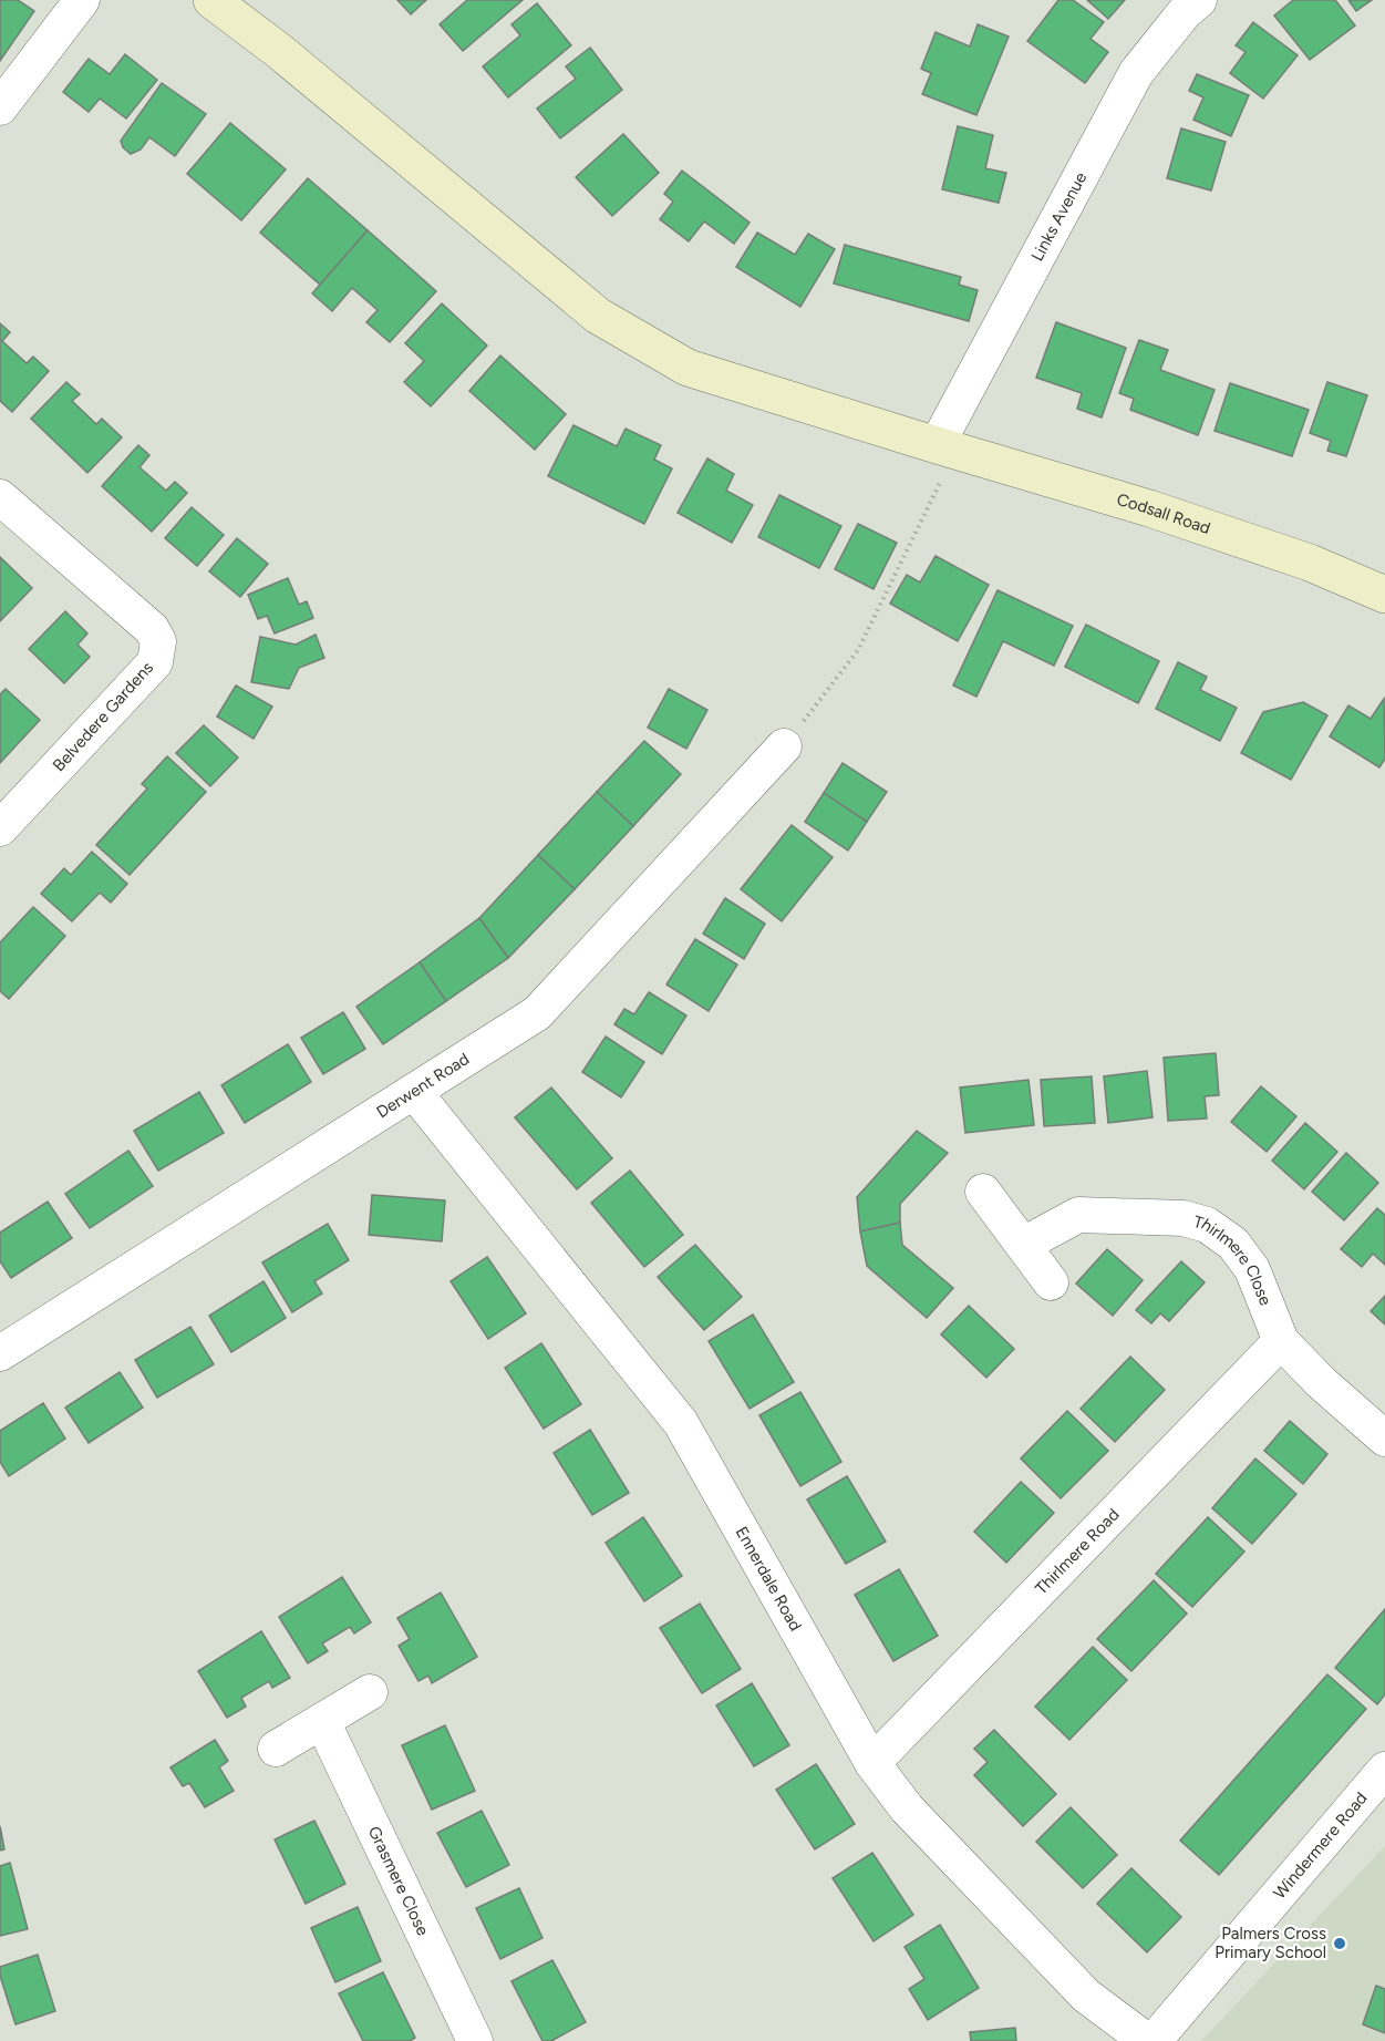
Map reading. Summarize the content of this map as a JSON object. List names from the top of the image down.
{
  "streets": {
    "street": [
      "Links Avenue",
      "Codsall Road",
      "Belvedere Gardens",
      "Derwent Road",
      "Thirlmere Close",
      "Thirlmere Road",
      "Ennerdale Road",
      "Windermere Road",
      "Grasmere Close"
    ]
  },
  "crossings": [
    ["Links Avenue", "Codsall Road"],
    ["Derwent Road", "Ennerdale Road"],
    ["Thirlmere Close", "Thirlmere Road"],
    ["Thirlmere Road", "Ennerdale Road"]
  ],
  "places": ["Palmers Cross Primary School"]
}
